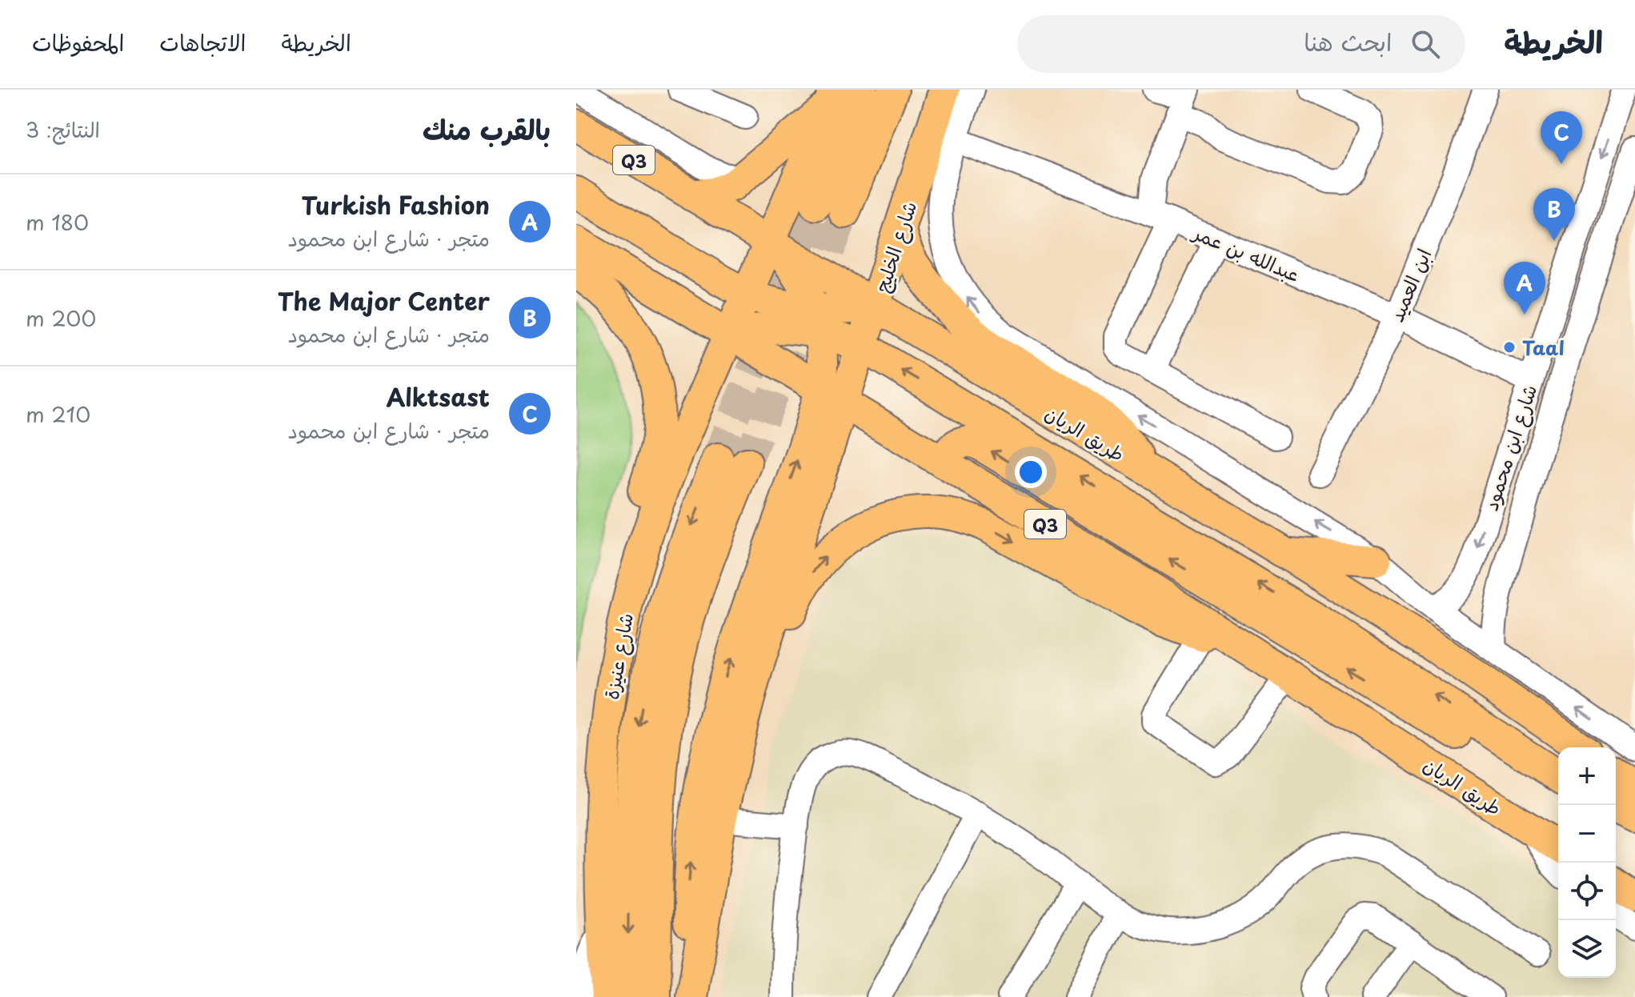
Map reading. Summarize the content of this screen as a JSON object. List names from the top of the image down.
{
  "streets": {
    "main road": [
      "Q3",
      "شارع الخليج",
      "طريق الريان",
      "شارع عنيزة"
    ],
    "street": ["عبدالله بن عمر", "ابن العميد", "شارع ابن محمود"]
  },
  "crossings": [
    ["شارع الخليج", "عبدالله بن عمر"],
    ["شارع الخليج", "طريق الريان"],
    ["عبدالله بن عمر", "ابن العميد"],
    ["عبدالله بن عمر", "شارع ابن محمود"],
    ["طريق الريان", "شارع عنيزة"]
  ],
  "places": ["Taal"],
  "page": {
    "header": "الخريطة",
    "search": "ابحث هنا",
    "nav": ["الخريطة", "الاتجاهات", "المحفوظات"],
    "heading": ["بالقرب منك", "النتائج: 3"],
    "pins": ["C", "B", "A"],
    "list": [
      {
        "mark": "A",
        "name": "Turkish Fashion",
        "note": "متجر · شارع ابن محمود",
        "value": "180 m"
      },
      {
        "mark": "B",
        "name": "The Major Center",
        "note": "متجر · شارع ابن محمود",
        "value": "200 m"
      },
      {
        "mark": "C",
        "name": "Alktsast",
        "note": "متجر · شارع ابن محمود",
        "value": "210 m"
      }
    ],
    "map_buttons": ["+", "−"]
  }
}
